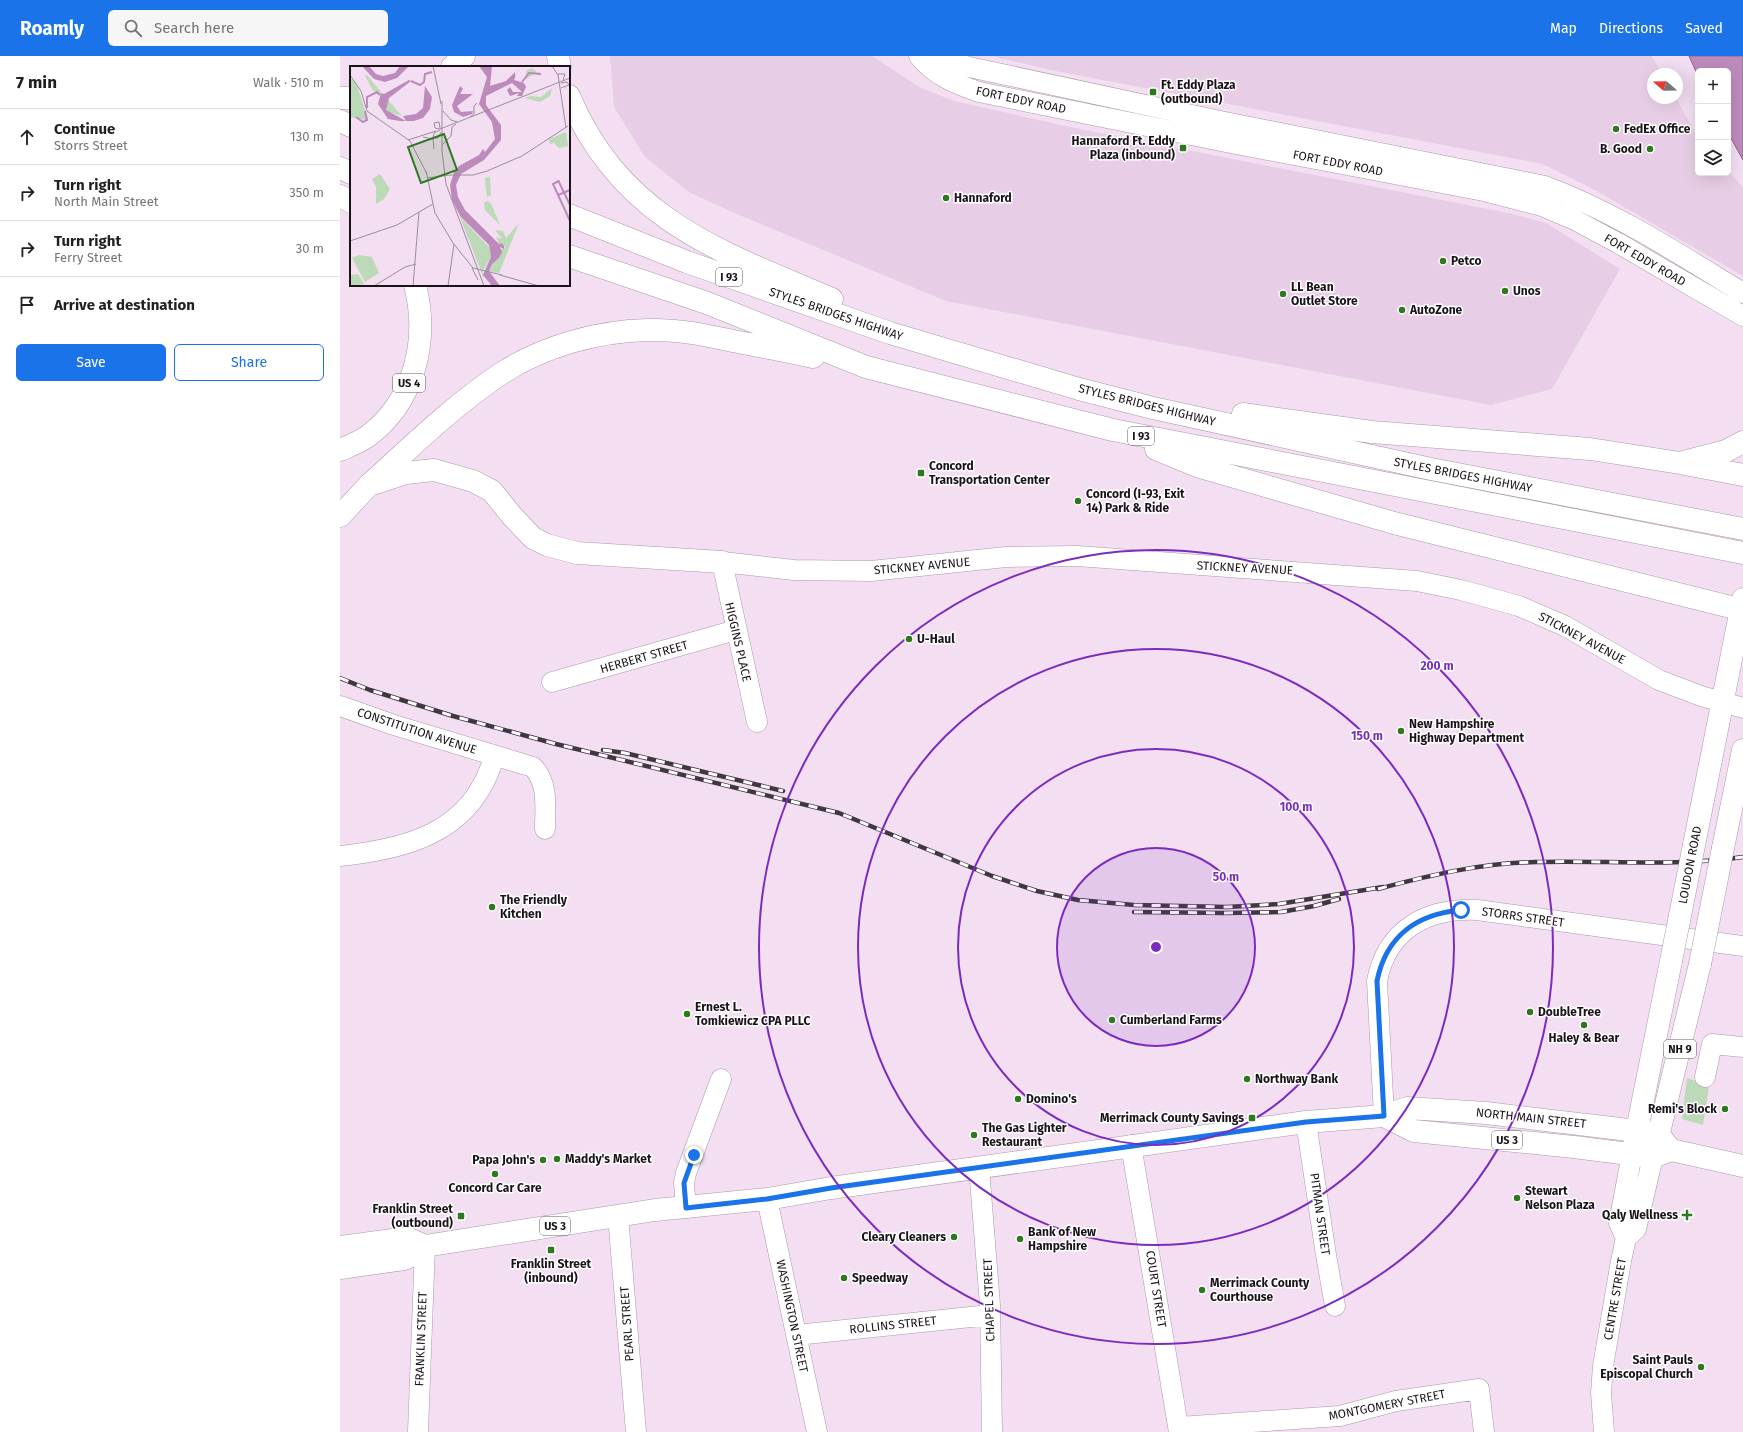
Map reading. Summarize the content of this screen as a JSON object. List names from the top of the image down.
{
  "streets": {
    "main road": [
      "I 93",
      "STYLES BRIDGES HIGHWAY",
      "US 4",
      "LOUDON ROAD",
      "NH 9",
      "NORTH MAIN STREET",
      "US 3",
      "CENTRE STREET"
    ],
    "street": [
      "FORT EDDY ROAD",
      "STICKNEY AVENUE",
      "HIGGINS PLACE",
      "HERBERT STREET",
      "CONSTITUTION AVENUE",
      "STORRS STREET",
      "PITMAN STREET",
      "COURT STREET",
      "CHAPEL STREET",
      "WASHINGTON STREET",
      "PEARL STREET",
      "ROLLINS STREET",
      "FRANKLIN STREET",
      "MONTGOMERY STREET"
    ]
  },
  "crossings": [
    ["STICKNEY AVENUE", "HIGGINS PLACE"],
    ["STICKNEY AVENUE", "LOUDON ROAD"],
    ["HIGGINS PLACE", "HERBERT STREET"],
    ["LOUDON ROAD", "NORTH MAIN STREET"],
    ["LOUDON ROAD", "CENTRE STREET"],
    ["STORRS STREET", "NORTH MAIN STREET"],
    ["NH 9", "NORTH MAIN STREET"],
    ["NH 9", "CENTRE STREET"],
    ["NORTH MAIN STREET", "PITMAN STREET"],
    ["NORTH MAIN STREET", "COURT STREET"],
    ["NORTH MAIN STREET", "CENTRE STREET"],
    ["NORTH MAIN STREET", "CHAPEL STREET"],
    ["NORTH MAIN STREET", "WASHINGTON STREET"],
    ["NORTH MAIN STREET", "PEARL STREET"],
    ["NORTH MAIN STREET", "FRANKLIN STREET"],
    ["COURT STREET", "MONTGOMERY STREET"],
    ["CHAPEL STREET", "ROLLINS STREET"],
    ["WASHINGTON STREET", "ROLLINS STREET"]
  ],
  "places": {
    "transit": [
      "Ft. Eddy Plaza (outbound)",
      "Hannaford Ft. Eddy Plaza (inbound)",
      "Concord Transportation Center",
      "Merrimack County Savings",
      "Franklin Street (outbound)",
      "Franklin Street (inbound)"
    ],
    "other": [
      "FedEx Office",
      "B. Good",
      "Hannaford",
      "Petco",
      "Unos",
      "LL Bean Outlet Store",
      "AutoZone",
      "Concord (I-93, Exit 14) Park & Ride",
      "U-Haul",
      "New Hampshire Highway Department",
      "The Friendly Kitchen",
      "DoubleTree",
      "Ernest L. Tomkiewicz CPA PLLC",
      "Cumberland Farms",
      "Haley & Bear",
      "Northway Bank",
      "Domino's",
      "Remi's Block",
      "The Gas Lighter Restaurant",
      "Maddy's Market",
      "Papa John's",
      "Concord Car Care",
      "Stewart Nelson Plaza",
      "Cleary Cleaners",
      "Bank of New Hampshire",
      "Speedway",
      "Merrimack County Courthouse",
      "Saint Pauls Episcopal Church"
    ],
    "health": ["Qaly Wellness"]
  },
  "north": "left",
  "page": {
    "header": "Roamly",
    "search": "Search here",
    "nav": ["Map", "Directions", "Saved"],
    "heading": ["7 min", "Walk · 510 m"],
    "map_buttons": ["+", "−"],
    "list": [
      ["Continue", "Storrs Street", "130 m"],
      ["Turn right", "North Main Street", "350 m"],
      ["Turn right", "Ferry Street", "30 m"],
      "Arrive at destination"
    ],
    "buttons": ["Save", "Share"]
  },
  "rings": [
    "200 m",
    "150 m",
    "100 m",
    "50 m"
  ]
}
